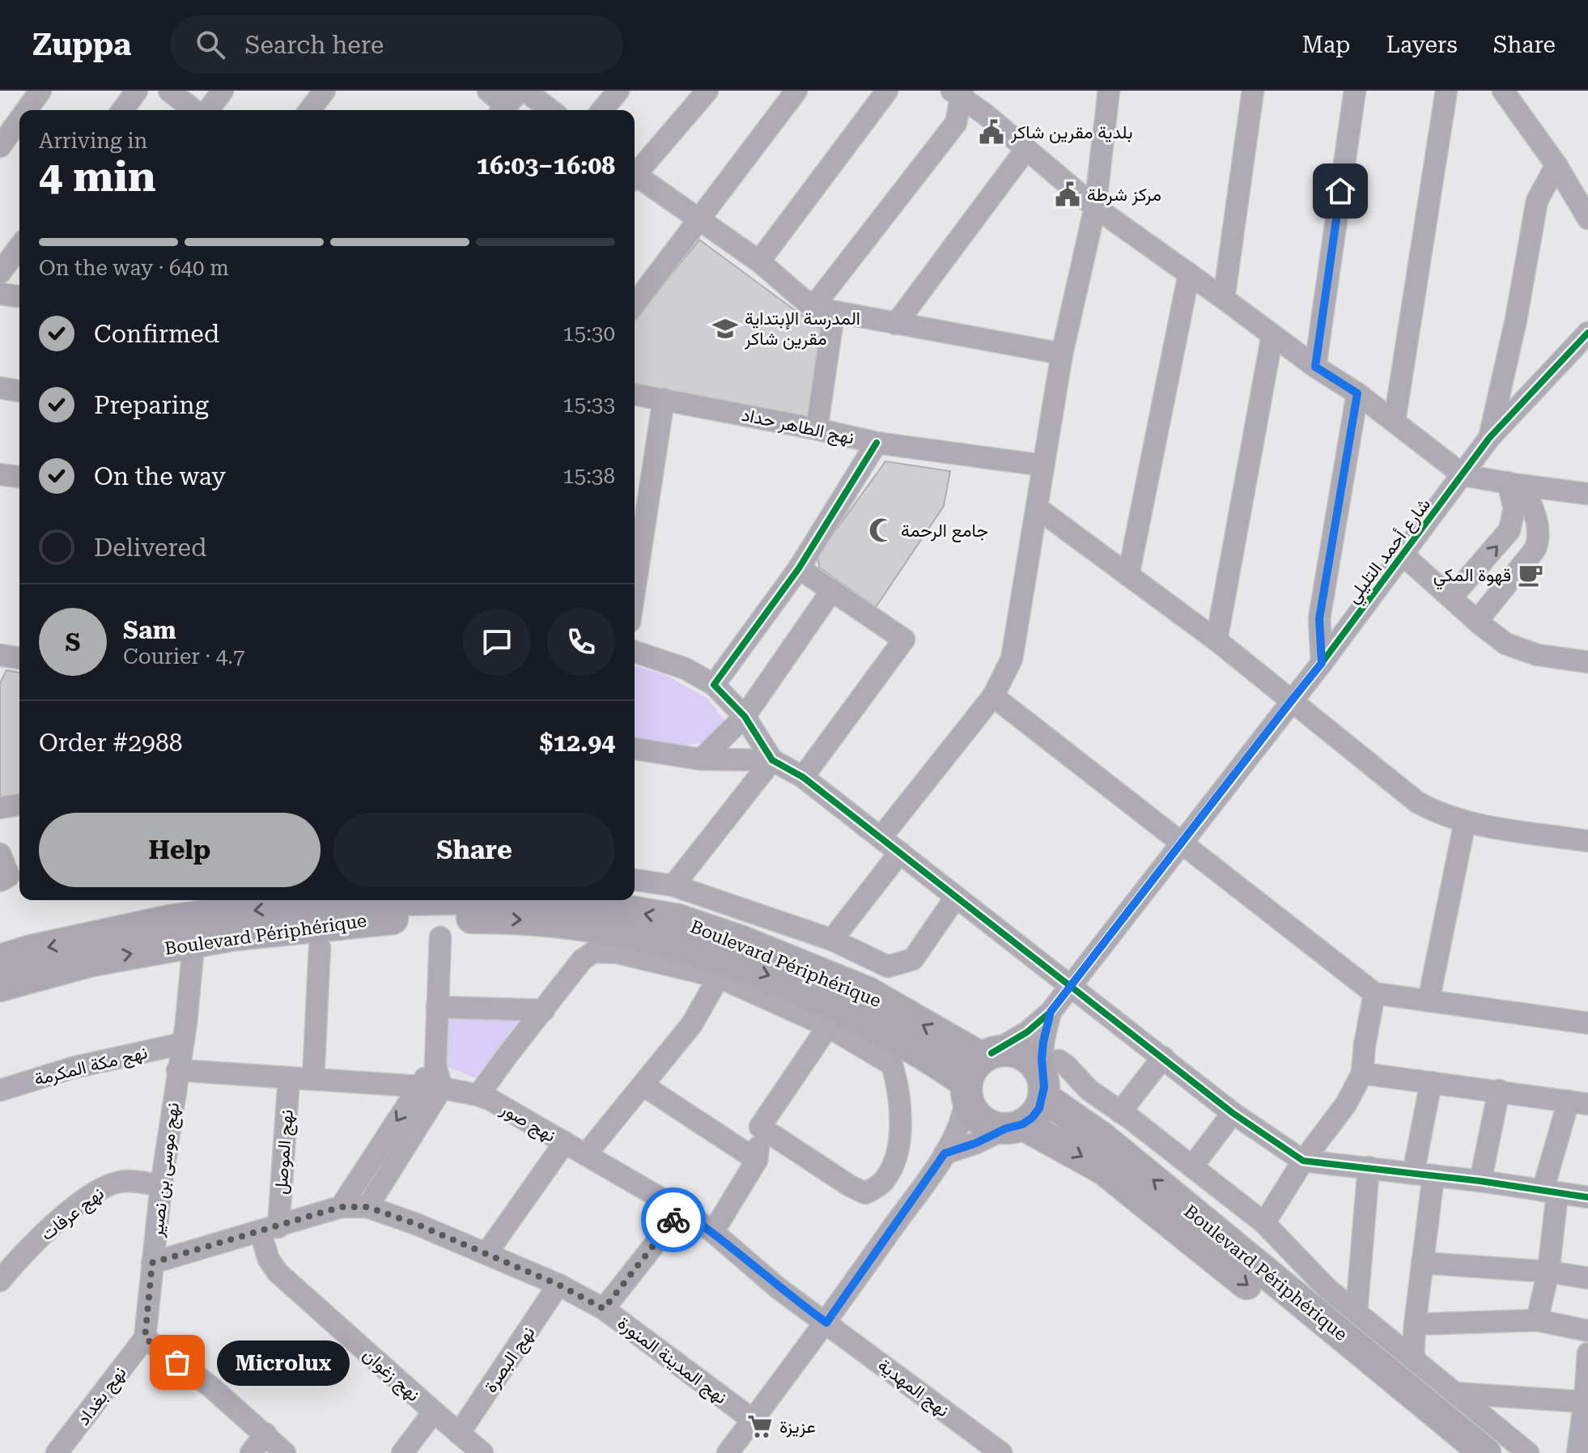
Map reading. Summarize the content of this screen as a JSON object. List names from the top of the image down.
{
  "streets": {
    "highway": ["Boulevard Périphérique"],
    "street": [
      "نهج الطاهر حداد",
      "شارع أحمد التليلي",
      "نهج مكة المكرمة",
      "نهج صور",
      "نهج الموصل",
      "نهج موسى بن نصير",
      "نهج عرفات",
      "نهج البصرة",
      "نهج المدينة المنورة",
      "نهج زغوان",
      "نهج المهدية",
      "نهج بغداد"
    ]
  },
  "crossings": [
    ["نهج مكة المكرمة", "نهج موسى بن نصير"],
    ["نهج صور", "نهج الموصل"],
    ["نهج صور", "نهج موسى بن نصير"],
    ["نهج صور", "نهج المهدية"],
    ["نهج الموصل", "نهج المدينة المنورة"],
    ["نهج الموصل", "نهج زغوان"],
    ["نهج موسى بن نصير", "نهج عرفات"],
    ["نهج موسى بن نصير", "نهج المدينة المنورة"],
    ["نهج موسى بن نصير", "نهج بغداد"],
    ["نهج البصرة", "نهج المدينة المنورة"],
    ["نهج البصرة", "نهج زغوان"],
    ["نهج المدينة المنورة", "نهج زغوان"]
  ],
  "places": {
    "public building": ["بلدية مقرين شاكر", "مركز شرطة"],
    "school or university": ["المدرسة الإبتداية مقرين شاكر"],
    "mosque": ["جامع الرحمة"],
    "cafe": ["قهوة المكي"],
    "other": ["Microlux"],
    "supermarket": ["عزيزة"]
  },
  "page": {
    "header": "Zuppa",
    "search": "Search here",
    "nav": ["Map", "Layers", "Share"],
    "heading": ["4 min", "Arriving in", "16:03–16:08"],
    "panel": [
      "Sam",
      "Courier · 4.7",
      "Order #2988",
      "$12.94"
    ],
    "bar": "On the way · 640 m",
    "list": [
      ["Confirmed", "15:30"],
      ["Preparing", "15:33"],
      ["On the way", "15:38"],
      "Delivered"
    ],
    "round": "S",
    "buttons": ["Help", "Share"],
    "bubble": "Microlux"
  }
}
